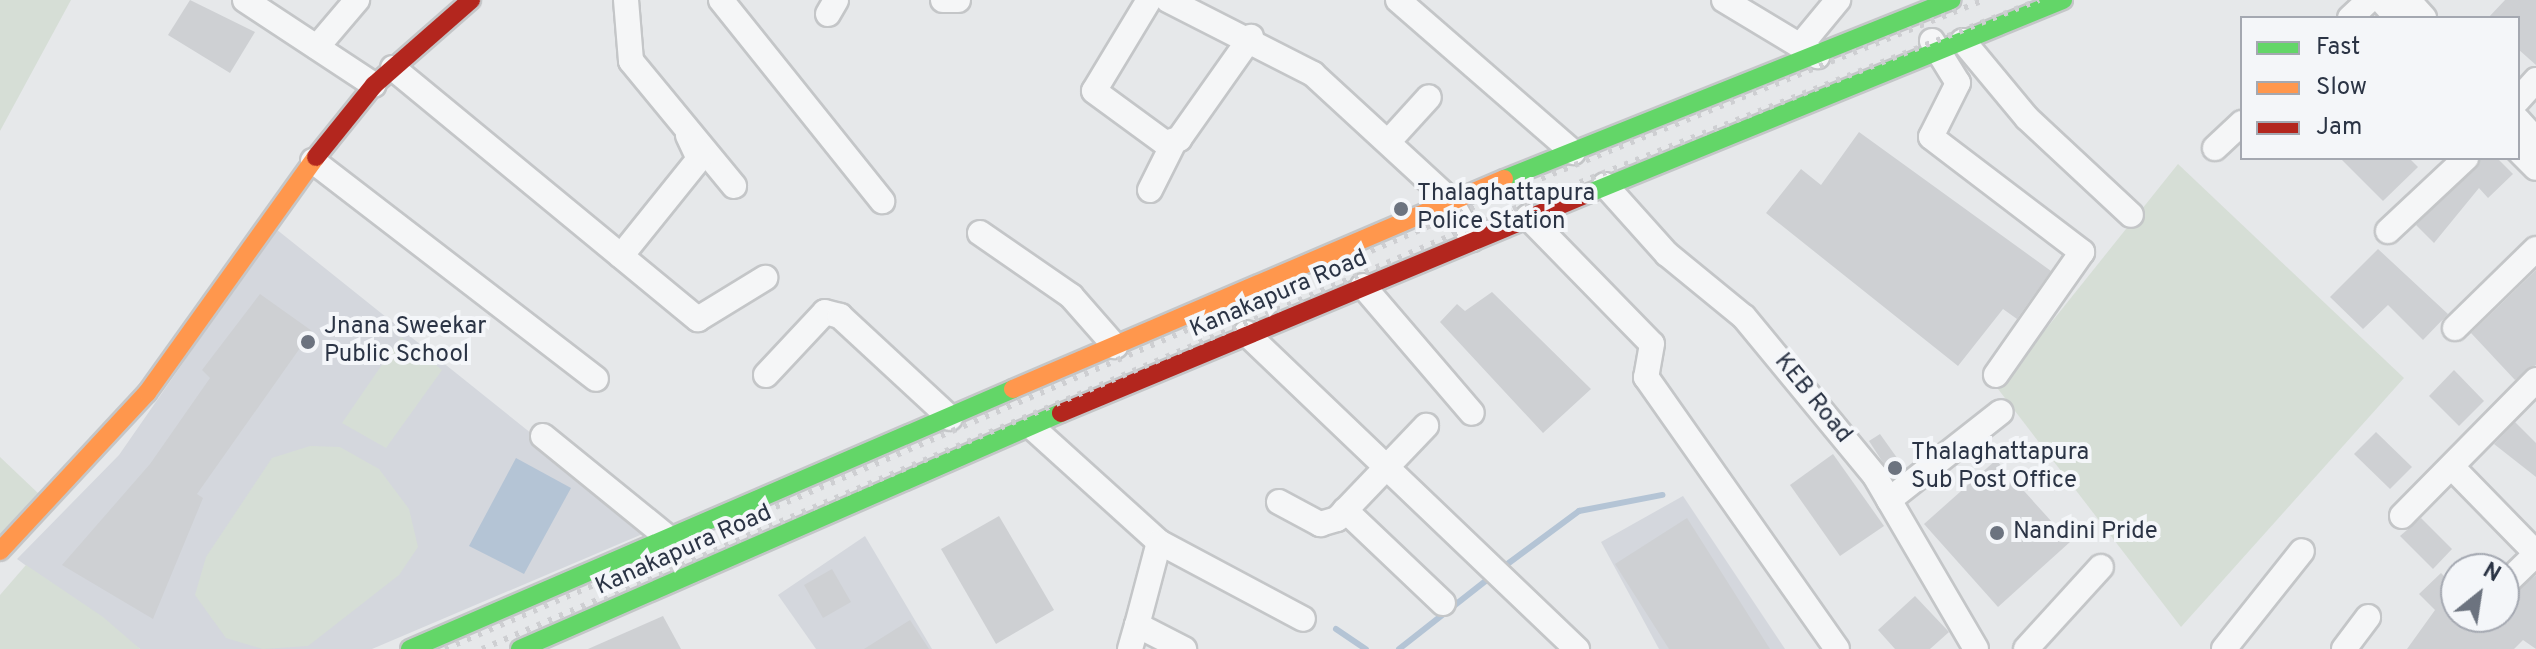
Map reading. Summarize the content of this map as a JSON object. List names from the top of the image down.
{
  "streets": {
    "main road": ["Kanakapura Road"],
    "street": ["KEB Road"]
  },
  "crossings": [
    ["Kanakapura Road", "KEB Road"]
  ],
  "places": [
    "Thalaghattapura Police Station",
    "Jnana Sweekar Public School",
    "Thalaghattapura Sub Post Office",
    "Nandini Pride"
  ],
  "legend": ["Fast", "Slow", "Jam"],
  "north": "top right"
}
